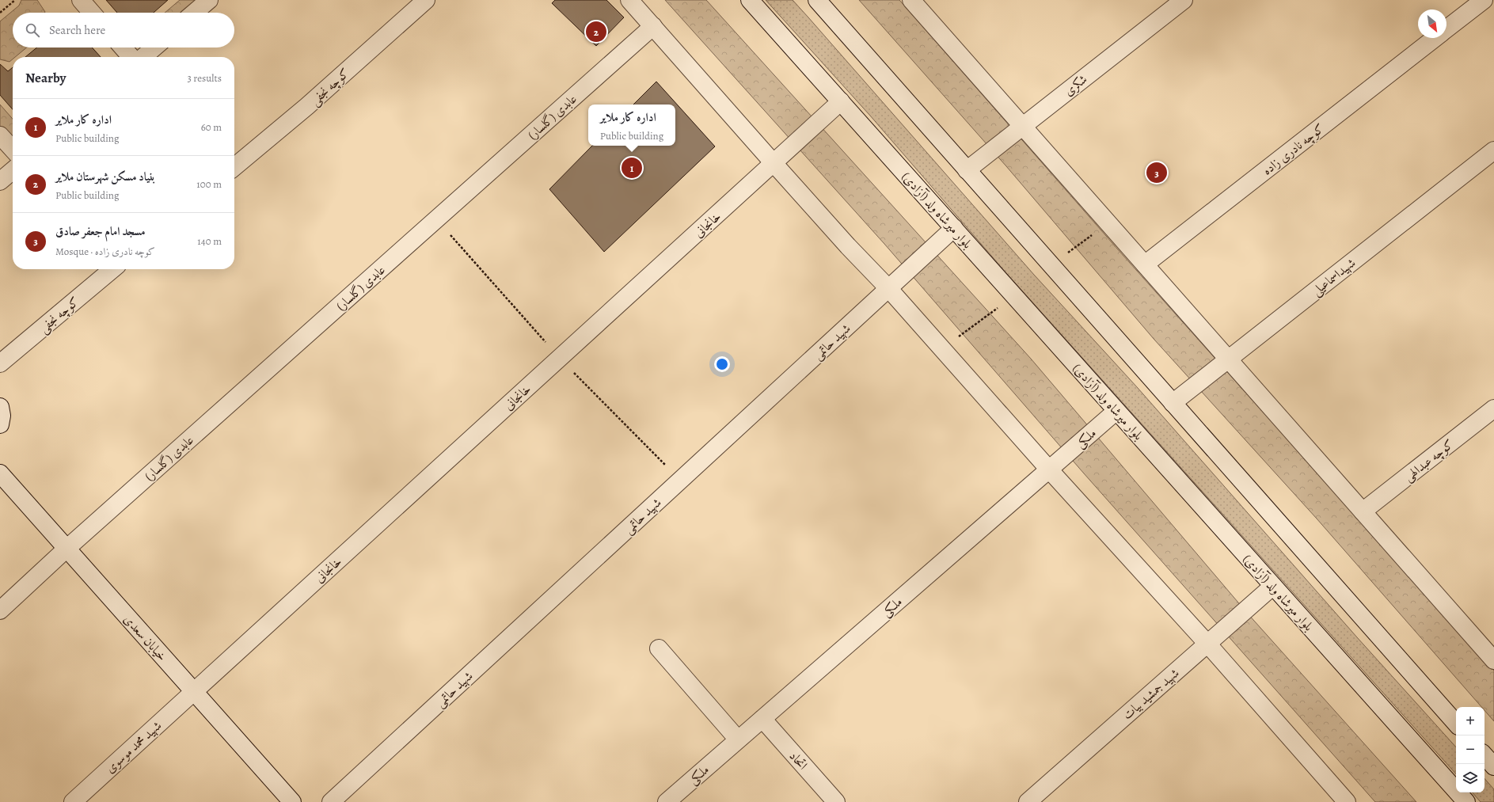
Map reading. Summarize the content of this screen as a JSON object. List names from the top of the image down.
{
  "streets": {
    "street": [
      "شکری",
      "کوچه نجفی",
      "عابدی (گلسار)",
      "کوچه نادری زاده",
      "بلوار میرشاه ولد (آزادی)",
      "خانجانی",
      "شهیداسماعیلی",
      "شهید حاتمی",
      "ملکی",
      "کوچه عبدالهی",
      "خیابان سعدی",
      "شهید جمشید بیات",
      "شهید محمد موسوی",
      "اتحاد"
    ]
  },
  "crossings": [
    ["عابدی (گلسار)", "خیابان سعدی"],
    ["بلوار میرشاه ولد (آزادی)", "خانجانی"],
    ["بلوار میرشاه ولد (آزادی)", "شهید حاتمی"],
    ["بلوار میرشاه ولد (آزادی)", "ملکی"],
    ["بلوار میرشاه ولد (آزادی)", "شهید جمشید بیات"],
    ["خانجانی", "خیابان سعدی"],
    ["خانجانی", "شهید محمد موسوی"],
    ["ملکی", "اتحاد"],
    ["خیابان سعدی", "شهید محمد موسوی"]
  ],
  "north": "bottom right",
  "page": {
    "search": "Search here",
    "pins": ["2", "1", "3"],
    "heading": ["Nearby", "3 results"],
    "list": [
      {
        "mark": "1",
        "name": "اداره کار ملایر",
        "note": "Public building",
        "value": "60 m"
      },
      {
        "mark": "2",
        "name": "بنیاد مسکن شهرستان ملایر",
        "note": "Public building",
        "value": "100 m"
      },
      {
        "mark": "3",
        "name": "مسجد امام جعفر صادق",
        "note": "Mosque · کوچه نادری زاده",
        "value": "140 m"
      }
    ],
    "popup": ["اداره کار ملایر", "Public building"],
    "map_buttons": ["+", "−"]
  }
}
